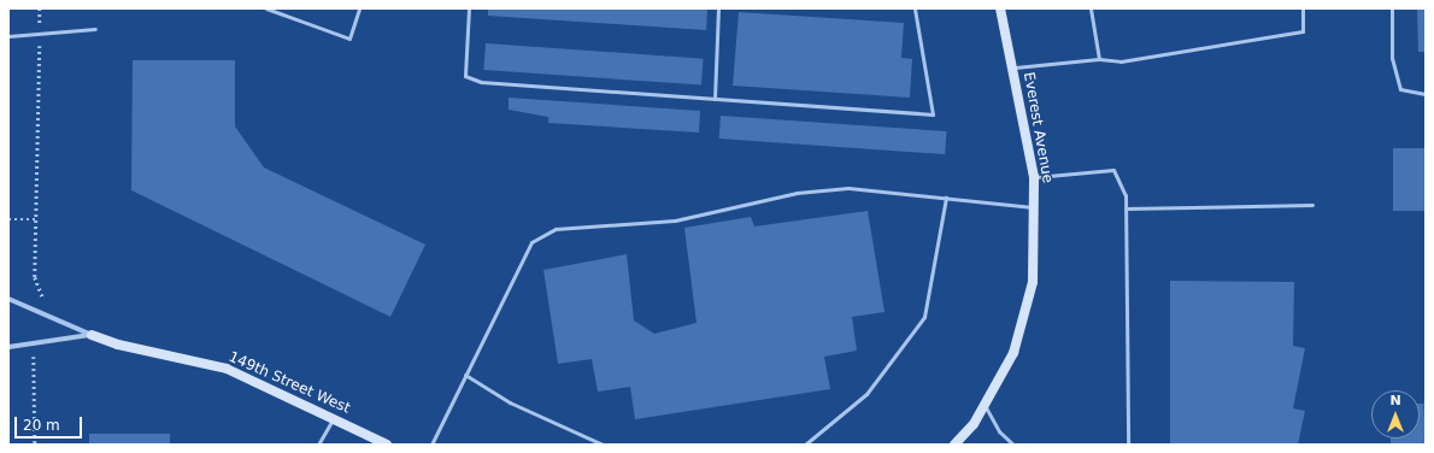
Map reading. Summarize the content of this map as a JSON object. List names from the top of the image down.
{
  "streets": {
    "street": ["Everest Avenue", "149th Street West"]
  },
  "scale_bar": "20 m",
  "north": "top"
}
